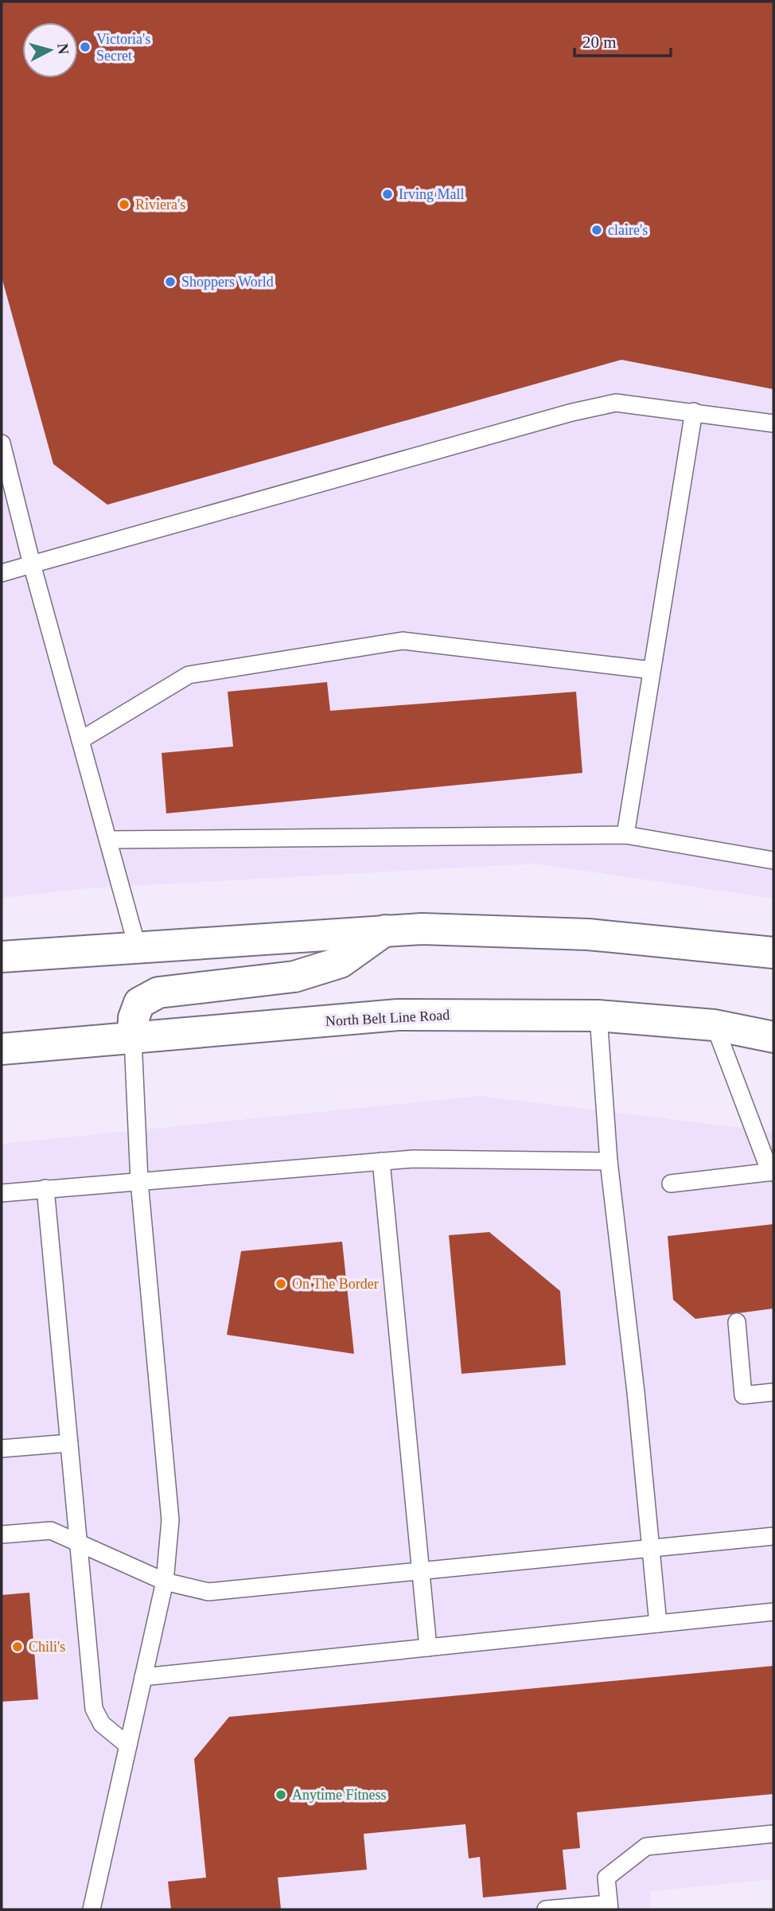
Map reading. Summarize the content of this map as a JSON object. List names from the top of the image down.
{
  "streets": {
    "main road": ["North Belt Line Road"]
  },
  "places": [
    "Victoria's Secret",
    "Irving Mall",
    "Riviera's",
    "claire's",
    "Shoppers World",
    "On The Border",
    "Chili's",
    "Anytime Fitness"
  ],
  "scale_bar": "20 m",
  "north": "right"
}
